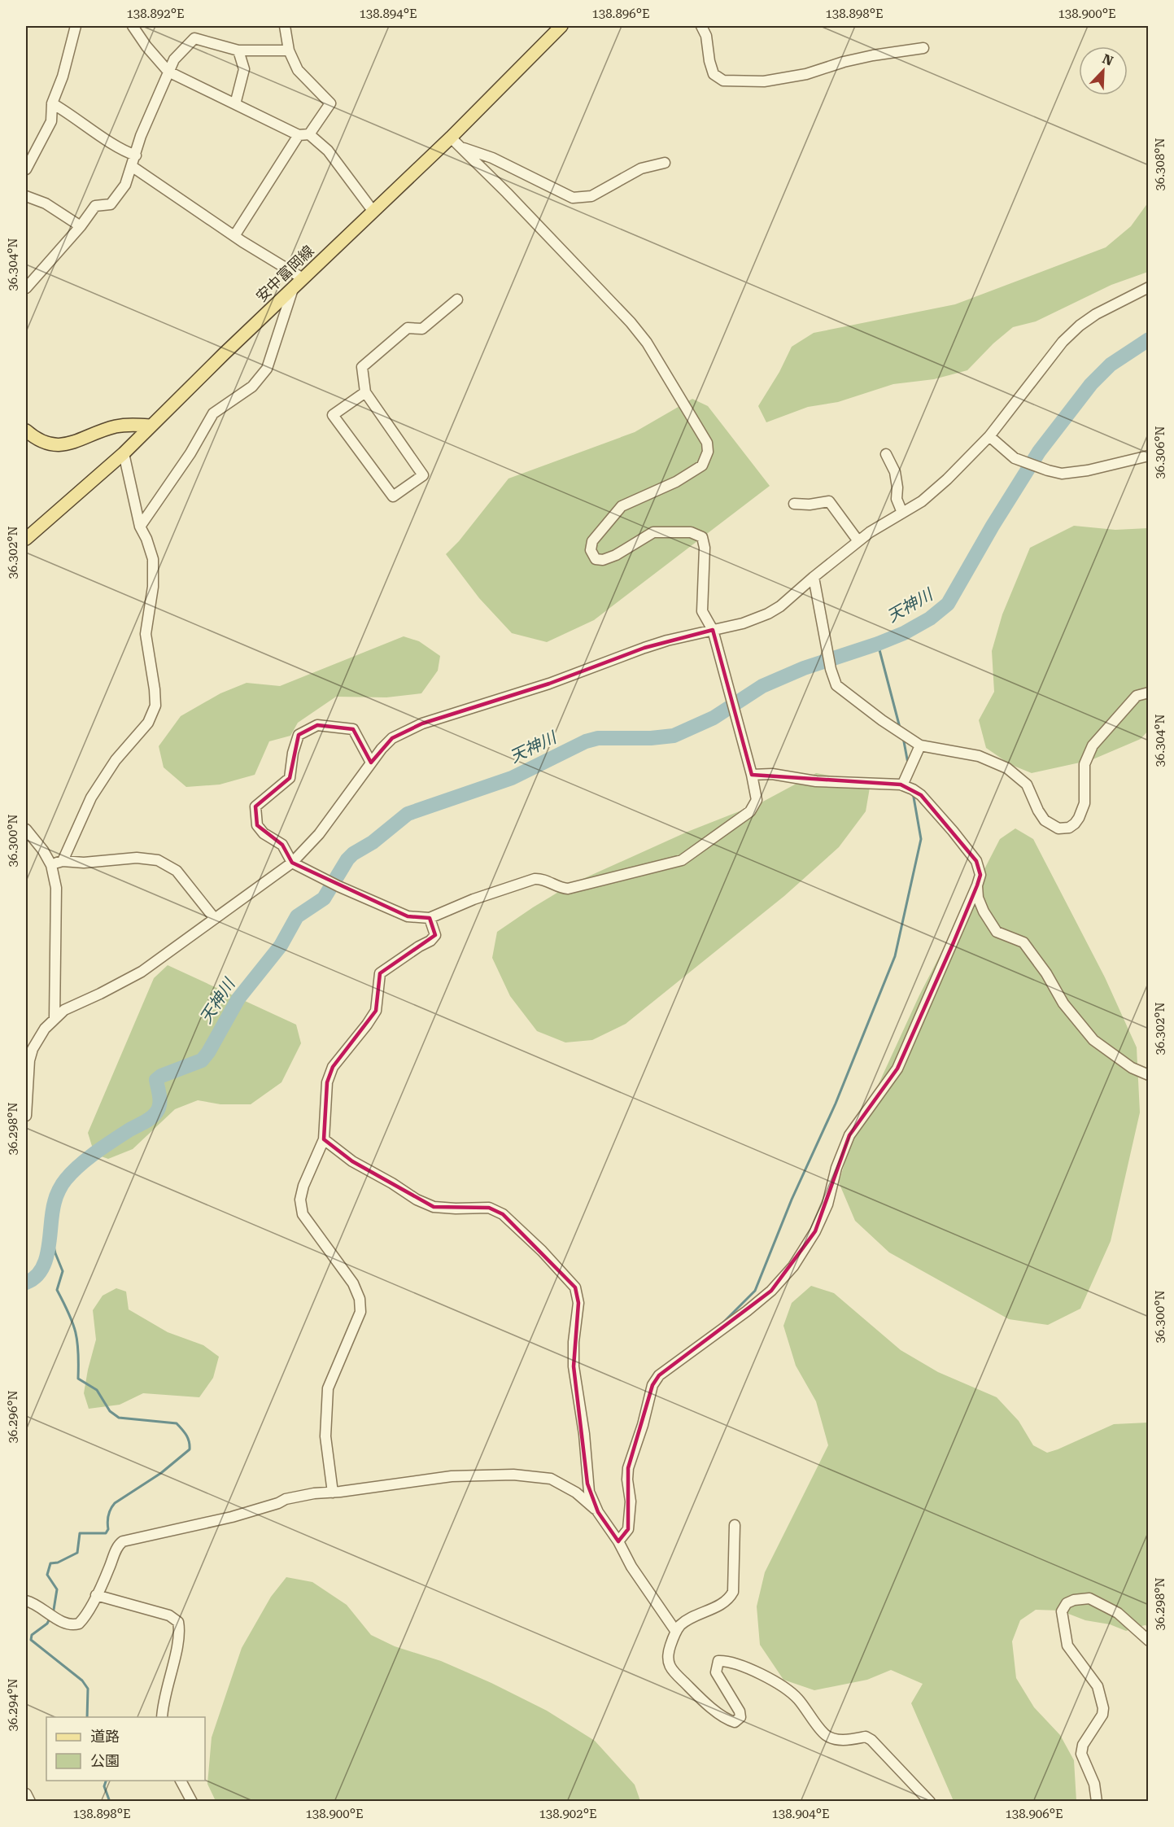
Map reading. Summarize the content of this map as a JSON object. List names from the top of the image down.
{
  "streets": {
    "main road": ["安中富岡線"]
  },
  "water": ["天神川"],
  "legend": ["道路", "公園"],
  "north": "top right",
  "coordinates": [
    "138.892°E",
    "138.894°E",
    "138.896°E",
    "138.898°E",
    "138.900°E",
    "36.308°N",
    "36.304°N",
    "36.306°N",
    "36.302°N",
    "36.300°N",
    "36.298°N",
    "36.296°N",
    "36.294°N",
    "138.902°E",
    "138.904°E",
    "138.906°E"
  ]
}
